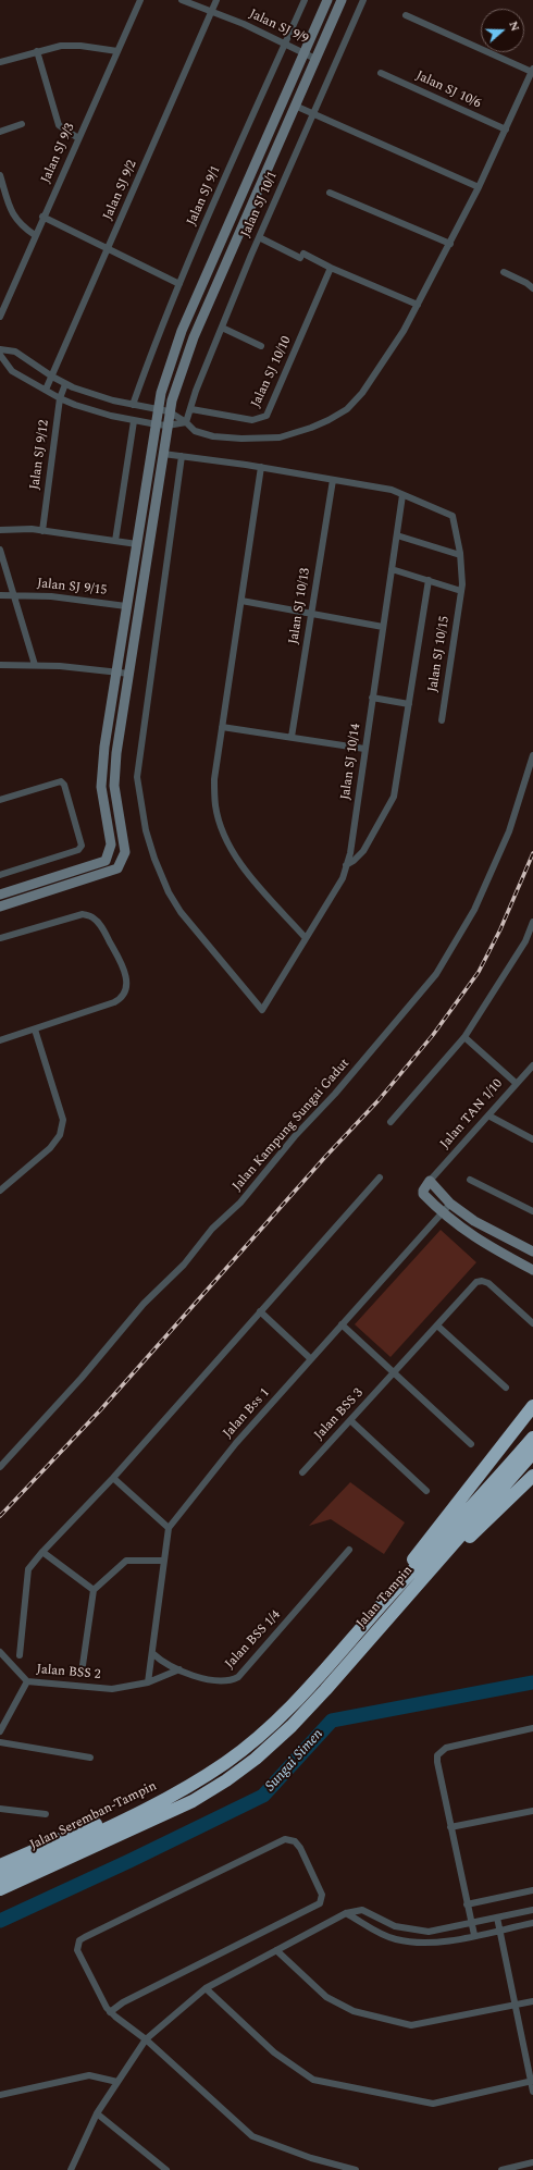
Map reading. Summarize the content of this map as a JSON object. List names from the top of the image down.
{
  "streets": {
    "highway": ["Jalan Tampin", "Jalan Seremban-Tampin"],
    "street": [
      "Jalan SJ 9/9",
      "Jalan SJ 10/6",
      "Jalan SJ 9/3",
      "Jalan SJ 9/2",
      "Jalan SJ 9/1",
      "Jalan SJ 10/1",
      "Jalan SJ 10/10",
      "Jalan SJ 9/12",
      "Jalan SJ 9/15",
      "Jalan SJ 10/13",
      "Jalan SJ 10/15",
      "Jalan SJ 10/14",
      "Jalan TAN 1/10",
      "Jalan Kampung Sungai Gadut",
      "Jalan Bss 1",
      "Jalan BSS 3",
      "Jalan BSS 1/4",
      "Jalan BSS 2"
    ]
  },
  "crossings": [
    ["Jalan SJ 9/9", "Jalan SJ 9/2"],
    ["Jalan SJ 9/9", "Jalan SJ 9/1"],
    ["Jalan SJ 10/1", "Jalan SJ 10/10"],
    ["Jalan SJ 10/15", "Jalan SJ 10/14"],
    ["Jalan Tampin", "Jalan Seremban-Tampin"],
    ["Jalan BSS 1/4", "Jalan BSS 2"]
  ],
  "water": ["Sungai Simen"],
  "north": "right"
}
